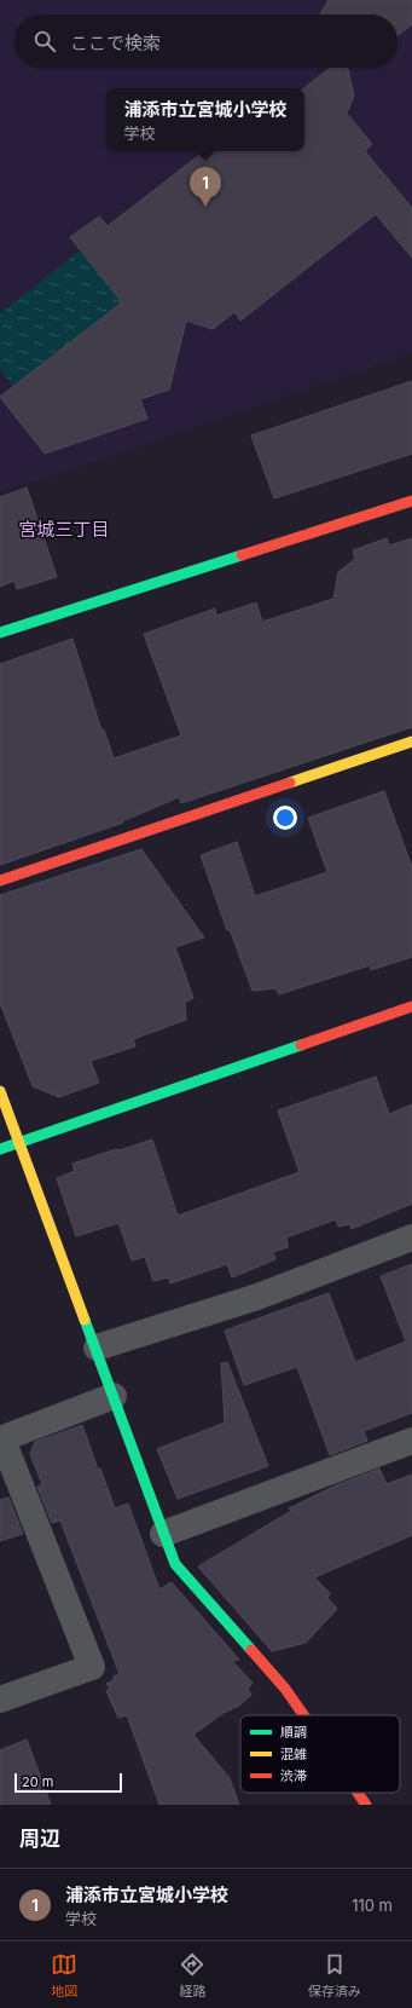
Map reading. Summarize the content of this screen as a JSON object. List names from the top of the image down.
{
  "districts": ["宮城三丁目"],
  "legend": ["順調", "混雑", "渋滞"],
  "scale_bar": "20 m",
  "page": {
    "search": "ここで検索",
    "popup": ["浦添市立宮城小学校", "学校"],
    "pins": "1",
    "scale": "20 m",
    "heading": "周辺",
    "list": [
      {
        "mark": "1",
        "name": "浦添市立宮城小学校",
        "note": "学校",
        "value": "110 m"
      }
    ],
    "nav": ["地図", "経路", "保存済み"]
  }
}
